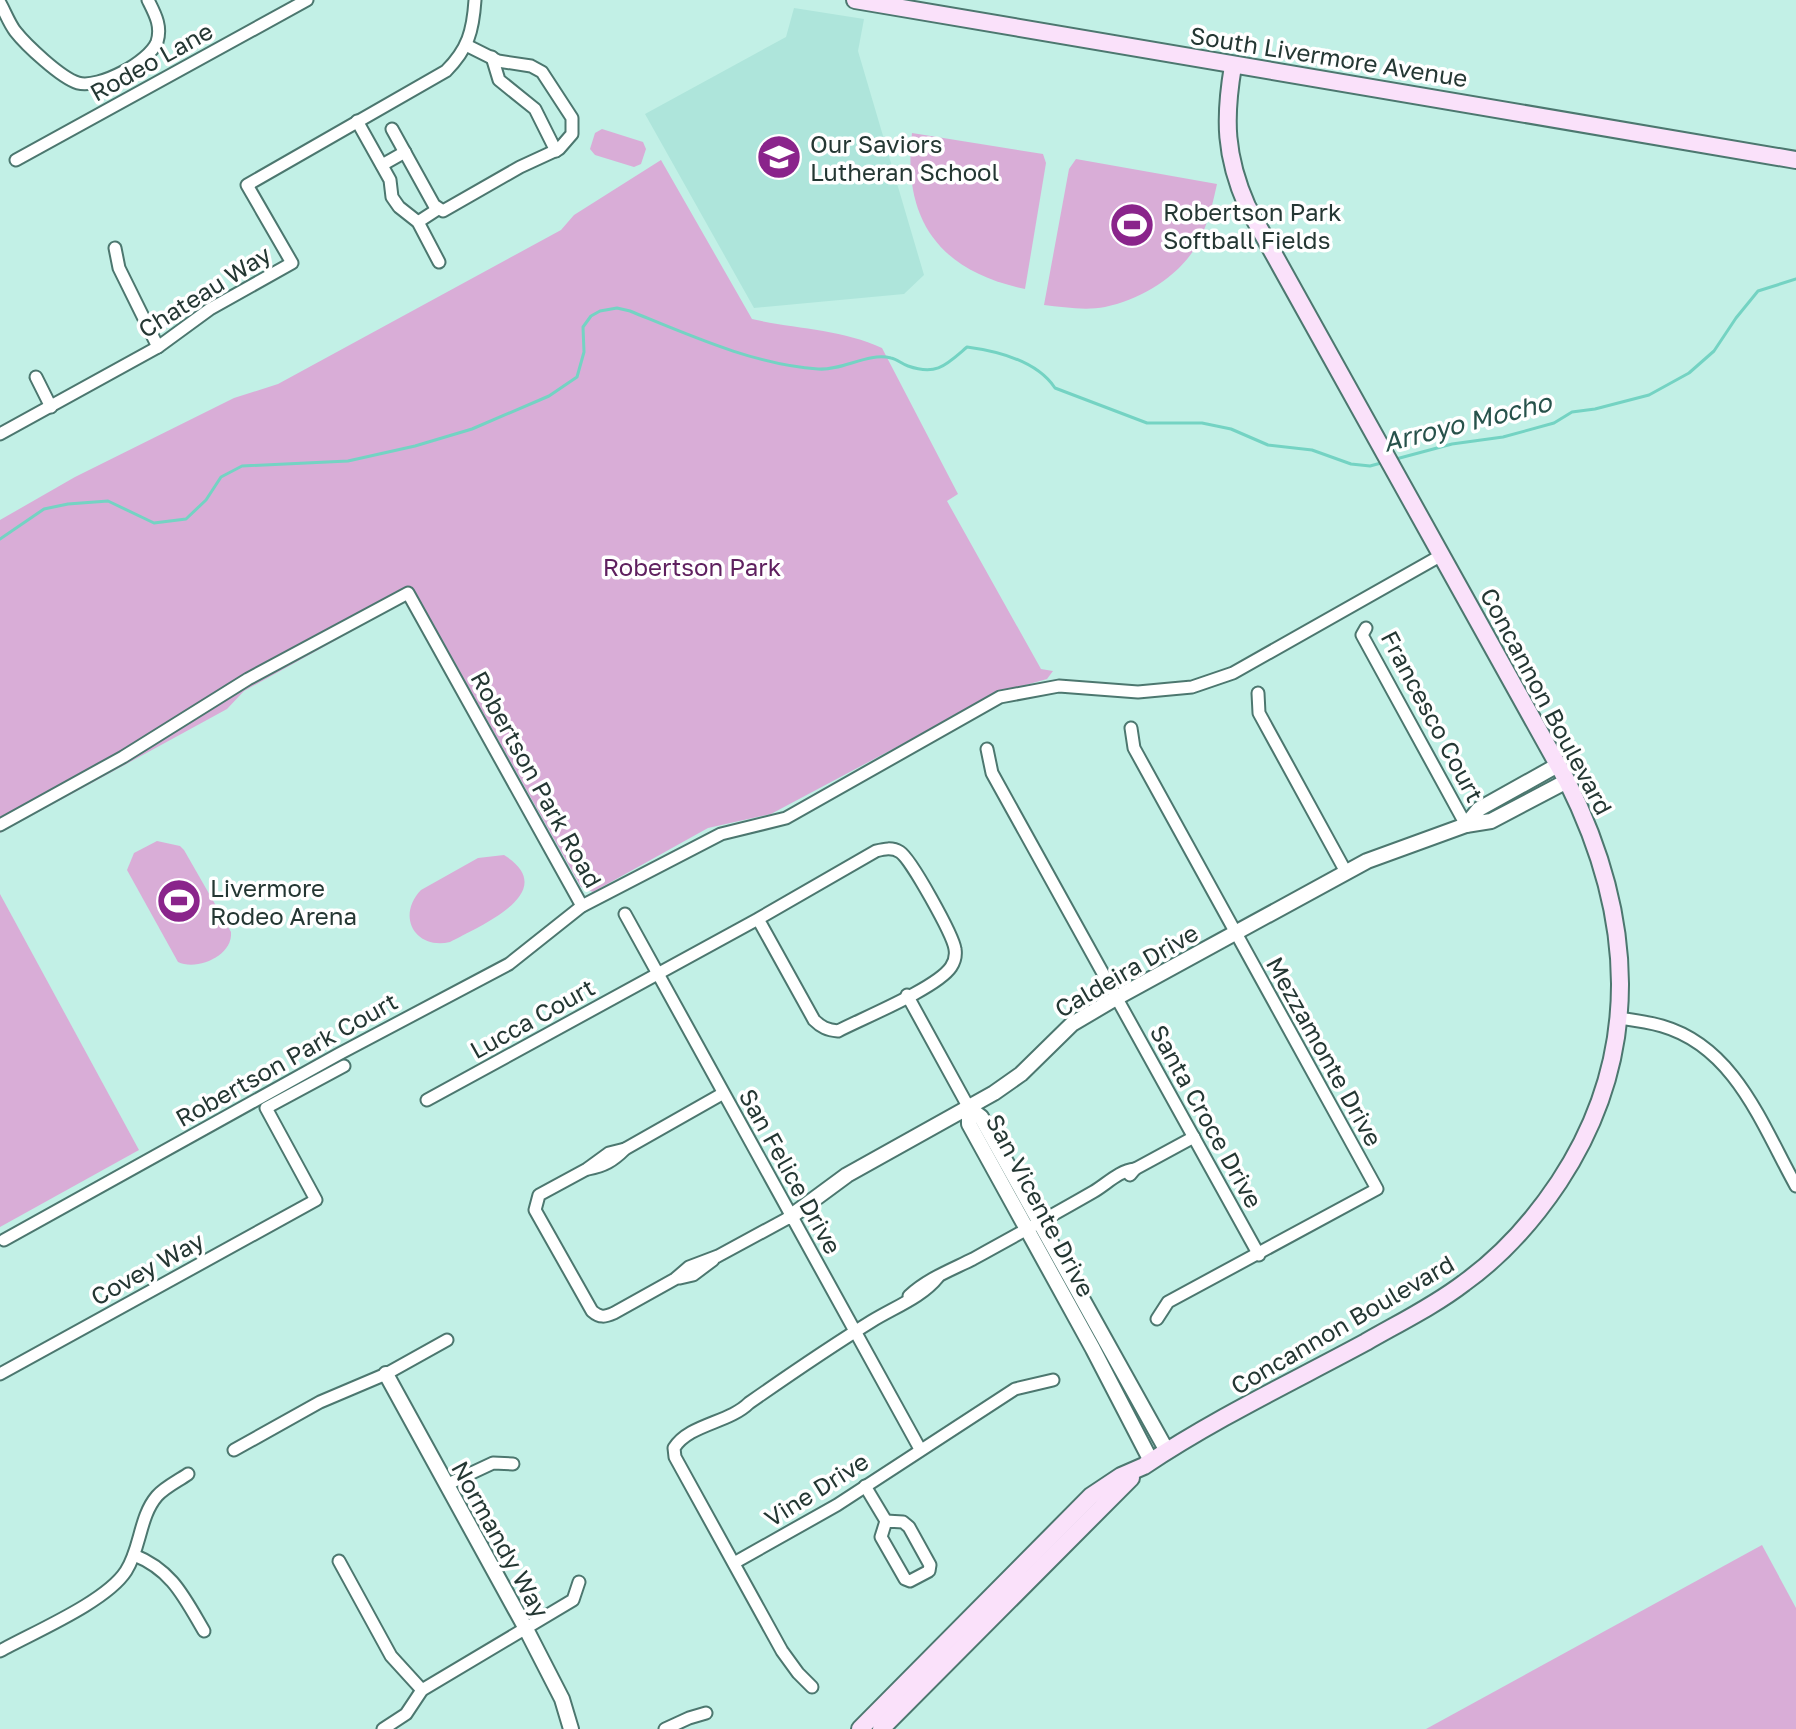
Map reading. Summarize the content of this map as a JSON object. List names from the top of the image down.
{
  "streets": {
    "main road": ["South Livermore Avenue", "Concannon Boulevard"],
    "street": [
      "Rodeo Lane",
      "Chateau Way",
      "Francesco Court",
      "Robertson Park Road",
      "Caldeira Drive",
      "Lucca Court",
      "Mezzamonte Drive",
      "Robertson Park Court",
      "Santa Croce Drive",
      "San Felice Drive",
      "San Vicente Drive",
      "Covey Way",
      "Vine Drive",
      "Normandy Way"
    ]
  },
  "crossings": [
    ["South Livermore Avenue", "Concannon Boulevard"],
    ["Concannon Boulevard", "Robertson Park Road"],
    ["Concannon Boulevard", "Caldeira Drive"],
    ["Concannon Boulevard", "San Vicente Drive"],
    ["Francesco Court", "Caldeira Drive"],
    ["Robertson Park Road", "Robertson Park Court"],
    ["Caldeira Drive", "Mezzamonte Drive"],
    ["Caldeira Drive", "Santa Croce Drive"],
    ["Caldeira Drive", "San Felice Drive"],
    ["Caldeira Drive", "San Vicente Drive"],
    ["Lucca Court", "San Felice Drive"],
    ["Mezzamonte Drive", "Santa Croce Drive"],
    ["San Felice Drive", "Vine Drive"]
  ],
  "water": ["Arroyo Mocho"],
  "parks": ["Robertson Park"],
  "places": {
    "school or university": ["Our Saviors Lutheran School"],
    "sports": ["Robertson Park Softball Fields", "Livermore Rodeo Arena"]
  }
}
